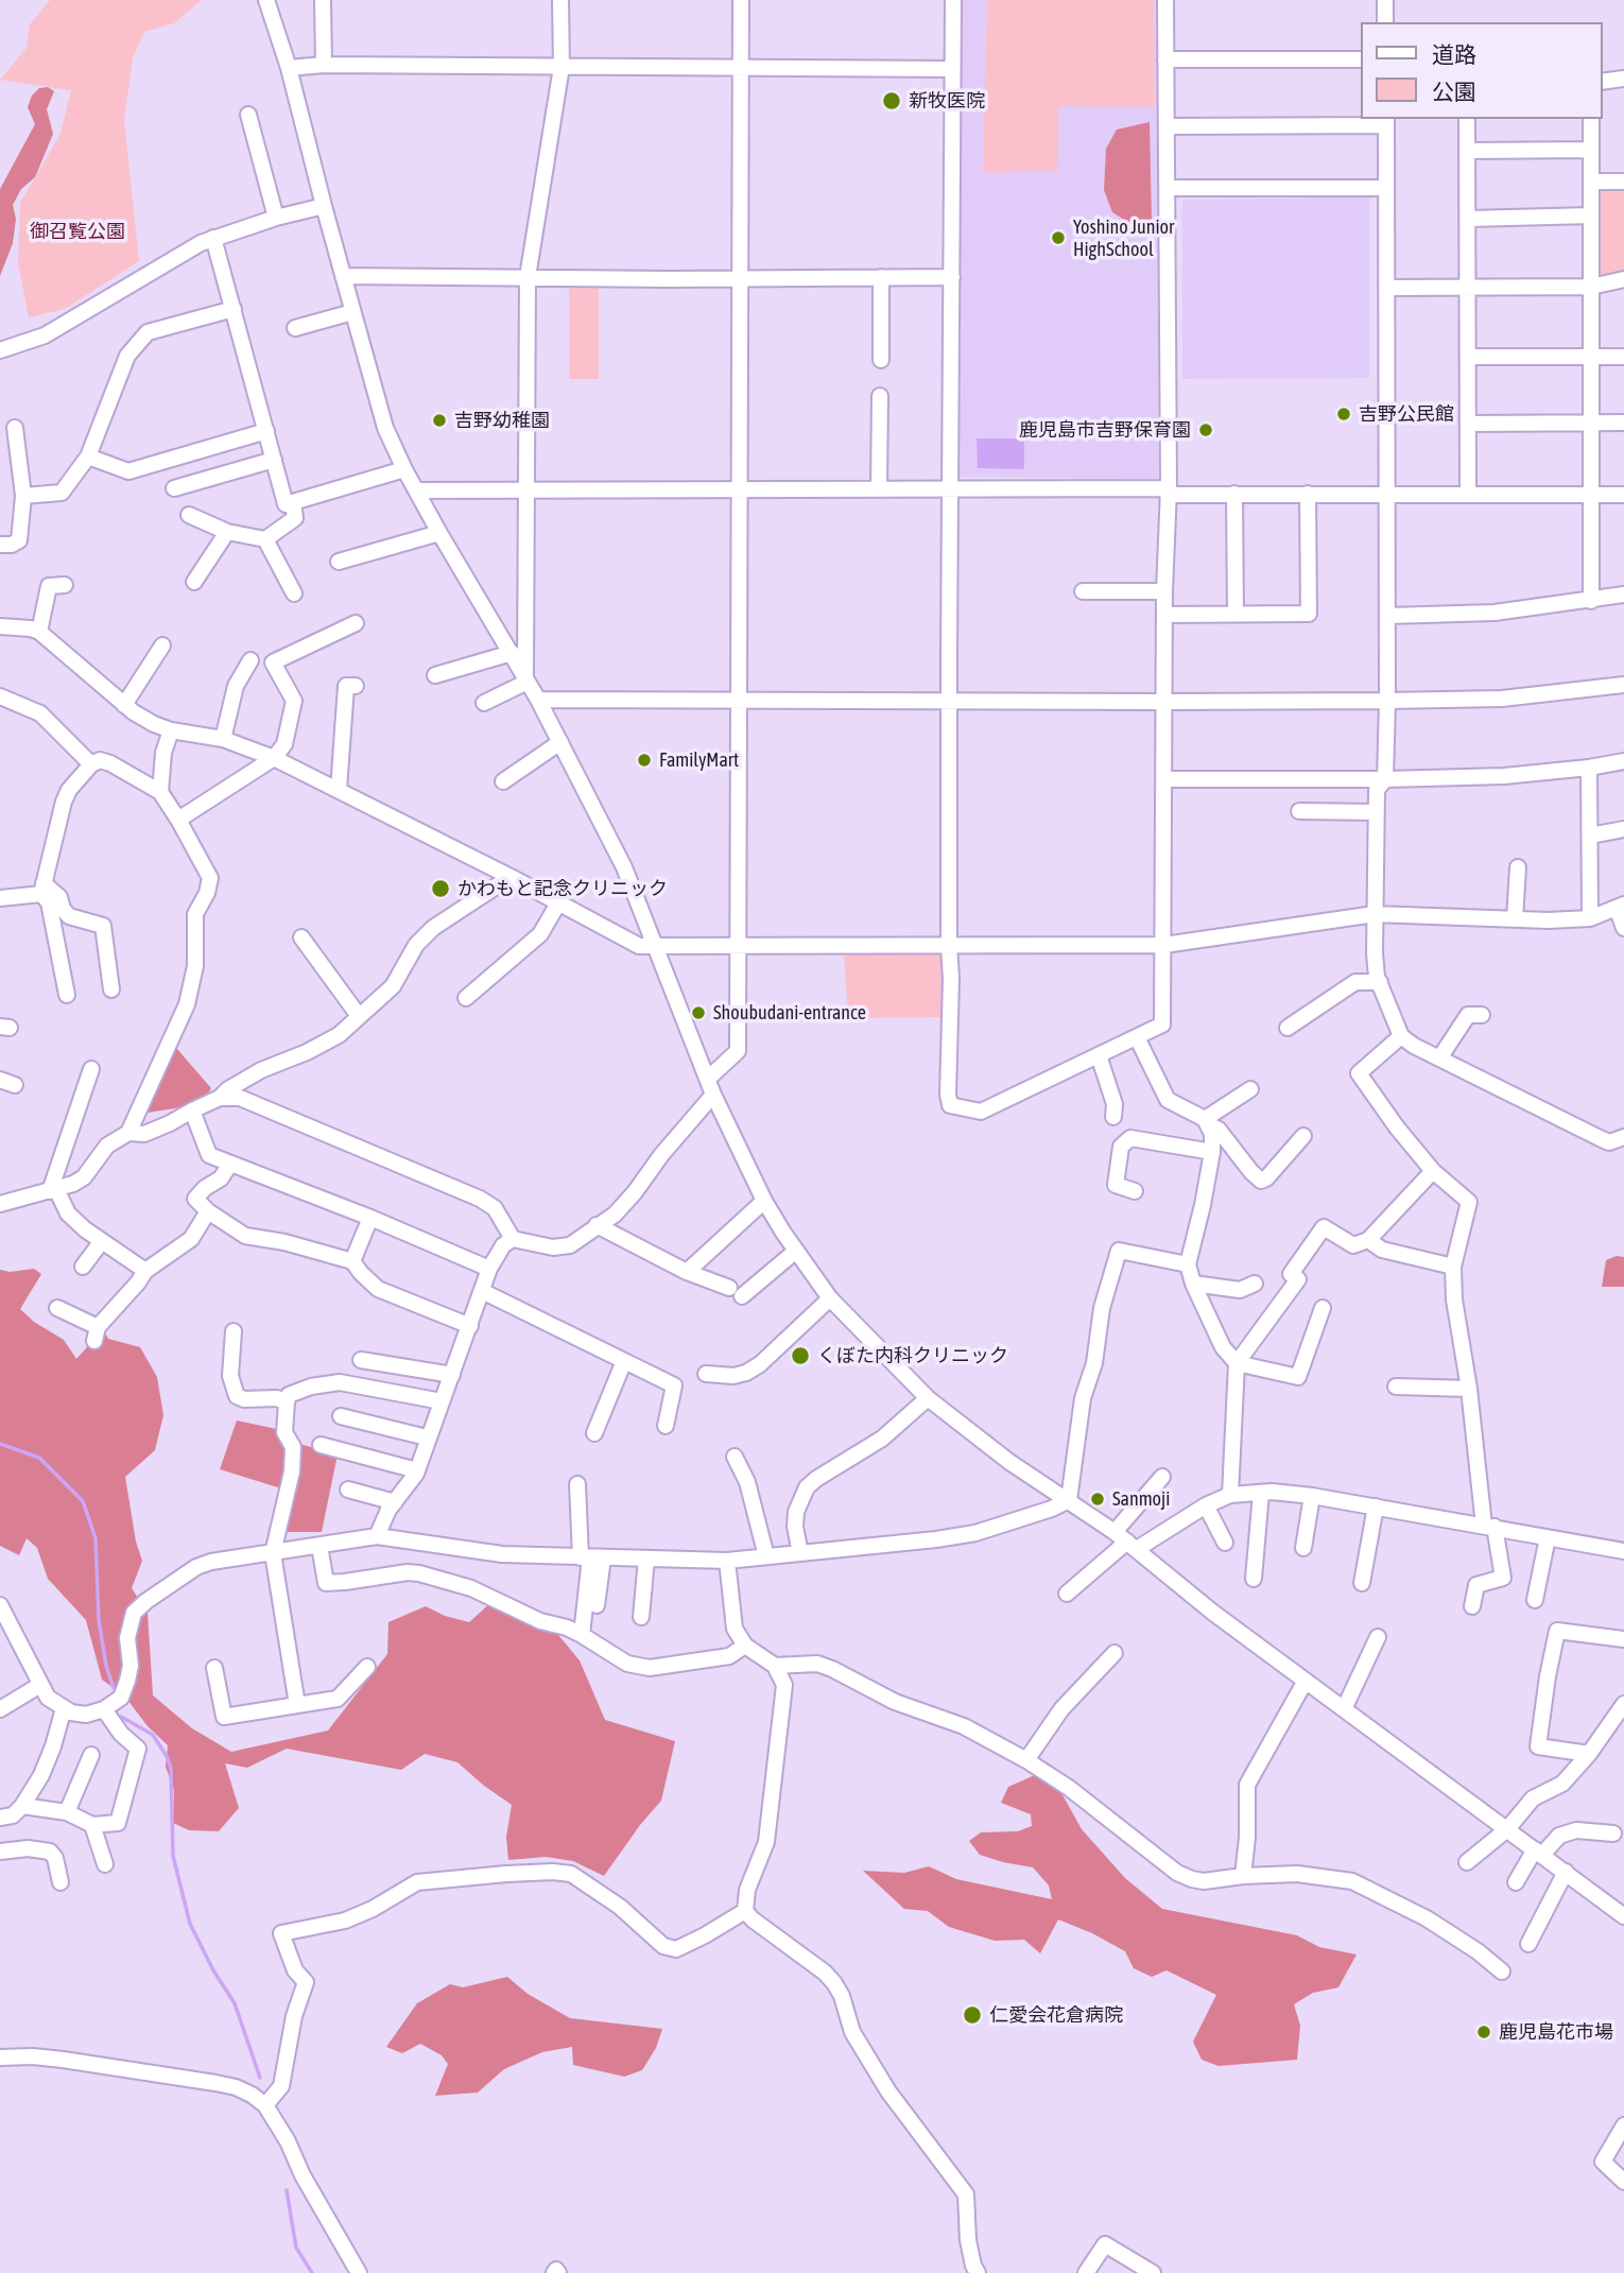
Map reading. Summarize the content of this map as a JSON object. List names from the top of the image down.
{
  "parks": ["御召覧公園"],
  "places": [
    "新牧医院",
    "Yoshino Junior HighSchool",
    "吉野公民館",
    "吉野幼稚園",
    "鹿児島市吉野保育園",
    "FamilyMart",
    "かわもと記念クリニック",
    "Shoubudani-entrance",
    "くぼた内科クリニック",
    "Sanmoji",
    "仁愛会花倉病院",
    "鹿児島花市場"
  ],
  "legend": ["道路", "公園"]
}
